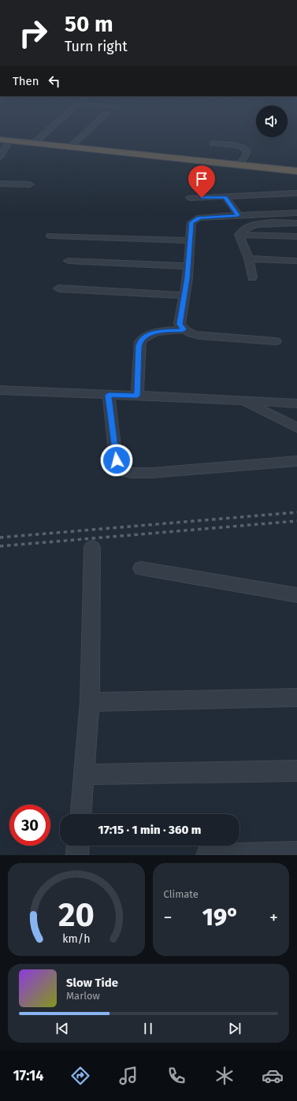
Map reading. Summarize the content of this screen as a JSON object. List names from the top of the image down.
{
  "page": {
    "turn": ["50 m", "Turn right"],
    "then": "Then",
    "limit": "30",
    "trip": "17:15 · 1 min · 360 m",
    "tile": "Climate",
    "heat": ["−", "19°", "+"],
    "song": ["Slow Tide", "Marlow"],
    "tabs": "17:14",
    "gauge": ["20", "km/h"]
  }
}
